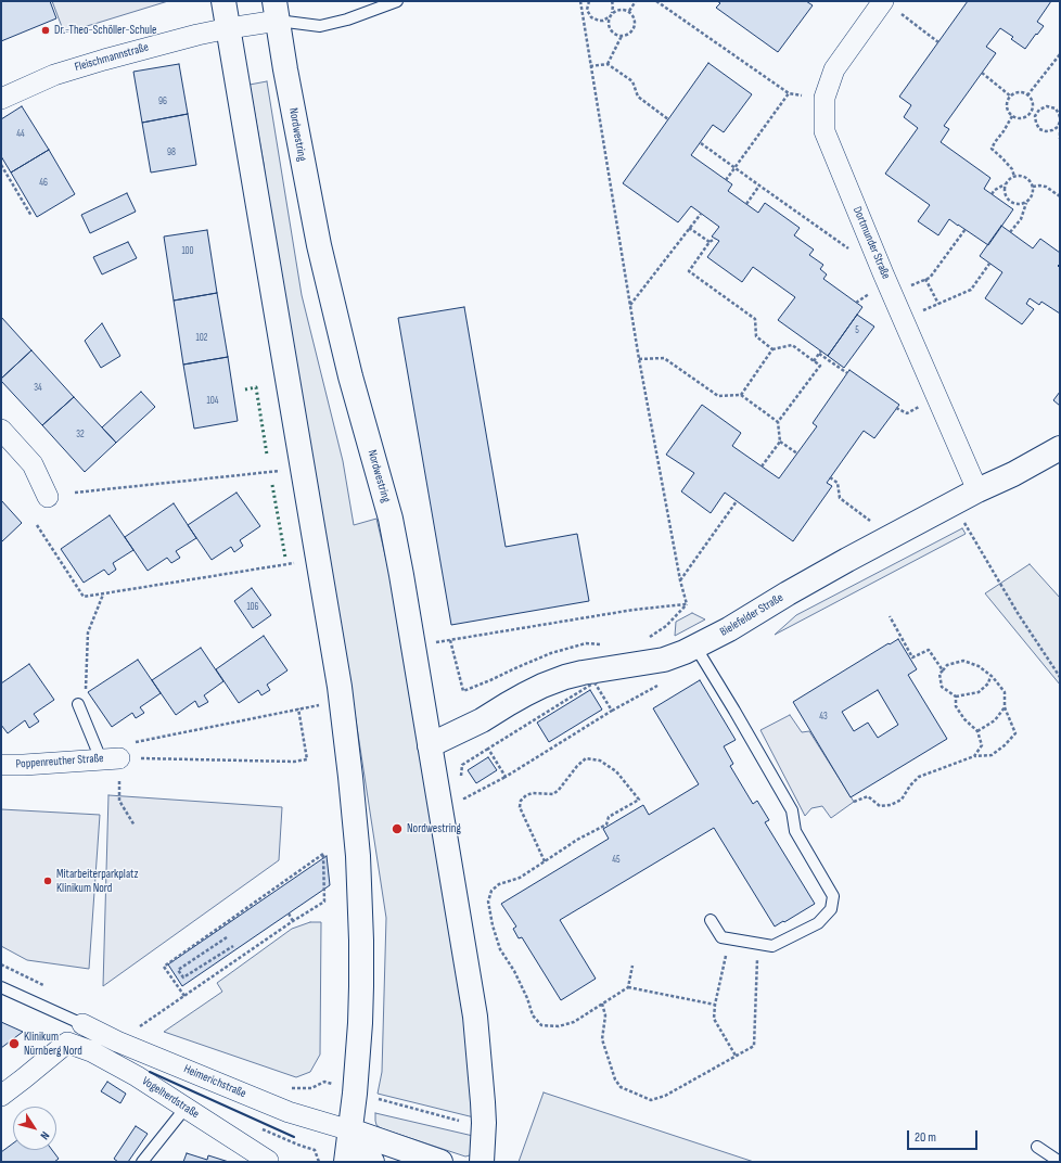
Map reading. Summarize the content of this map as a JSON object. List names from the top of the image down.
{
  "streets": {
    "main road": ["Nordwestring", "Bielefelder Straße"],
    "street": [
      "Fleischmannstraße",
      "Dortmunder Straße",
      "Poppenreuther Straße",
      "Heimerichstraße",
      "Vogelherdstraße"
    ]
  },
  "crossings": [
    ["Fleischmannstraße", "Nordwestring"],
    ["Nordwestring", "Bielefelder Straße"],
    ["Dortmunder Straße", "Bielefelder Straße"]
  ],
  "places": [
    "Dr.-Theo-Schöller-Schule",
    "Nordwestring",
    "Mitarbeiterparkplatz Klinikum Nord",
    "Klinikum Nürnberg Nord"
  ],
  "house_numbers": [
    "96",
    "44",
    "98",
    "46",
    "100",
    "5",
    "102",
    "34",
    "104",
    "32",
    "106",
    "43",
    "45"
  ],
  "scale_bar": "20 m",
  "north": "bottom right"
}
